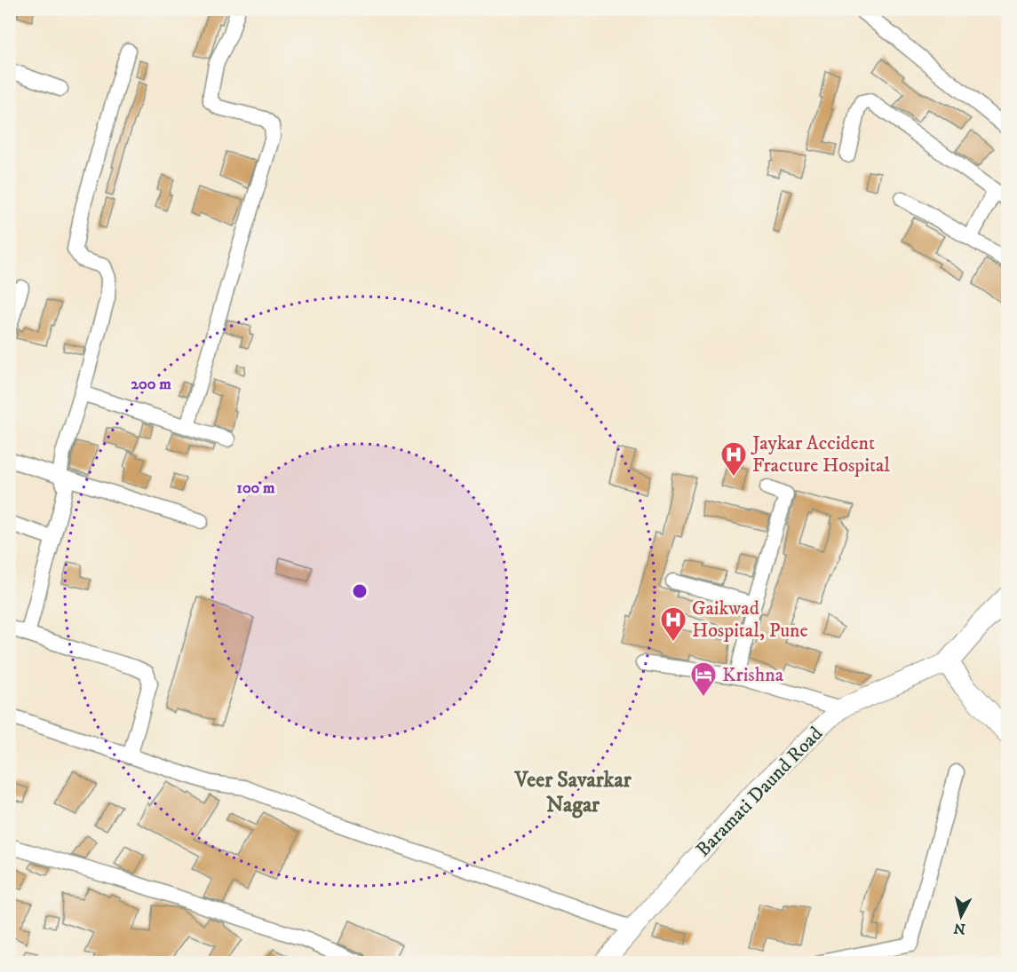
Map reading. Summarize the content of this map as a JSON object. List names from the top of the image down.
{
  "streets": {
    "main road": ["Baramati Daund Road"]
  },
  "districts": ["Veer Savarkar Nagar"],
  "places": {
    "hospital": ["Jaykar Accident Fracture Hospital", "Gaikwad Hospital, Pune"],
    "hotel": ["Krishna"]
  },
  "north": "bottom",
  "rings": ["200 m", "100 m"]
}
